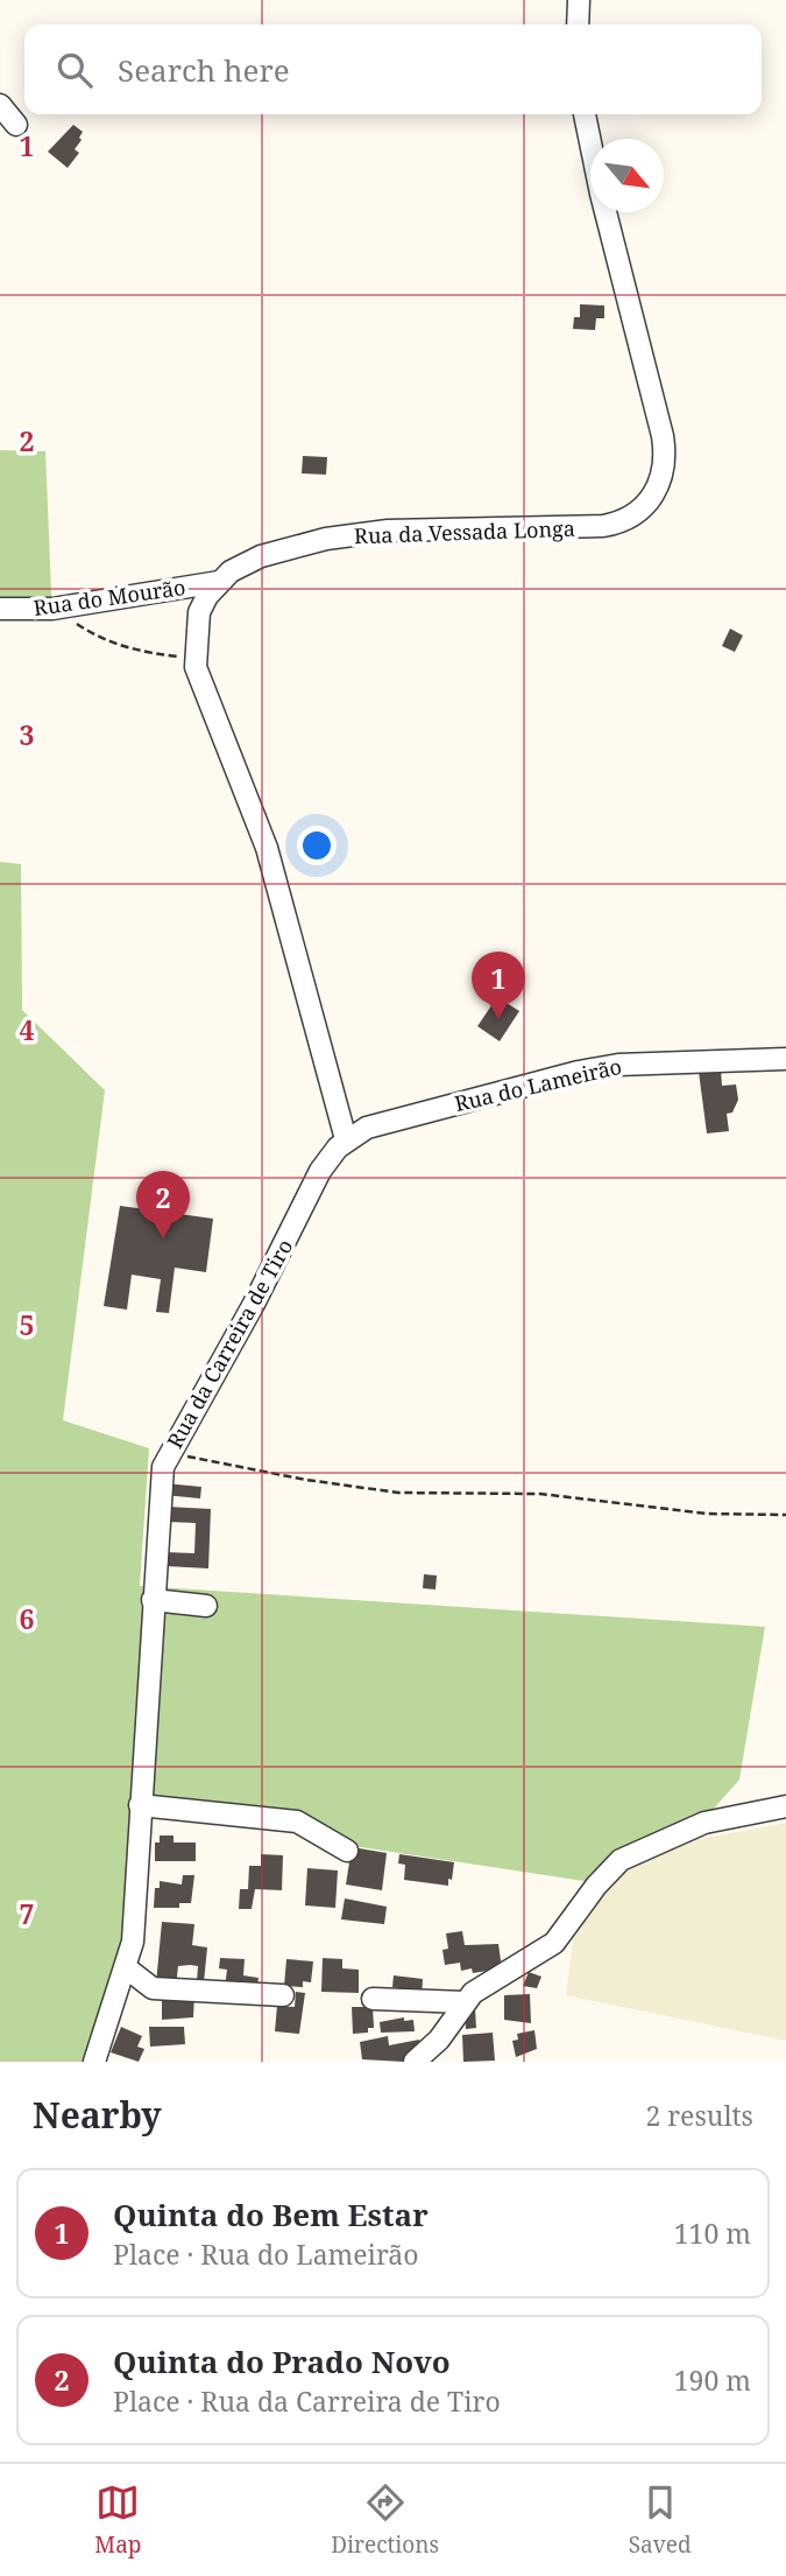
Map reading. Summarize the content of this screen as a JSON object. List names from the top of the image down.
{
  "streets": {
    "street": [
      "Rua da Vessada Longa",
      "Rua do Mourão",
      "Rua do Lameirão",
      "Rua da Carreira de Tiro"
    ]
  },
  "crossings": [
    ["Rua da Vessada Longa", "Rua do Mourão"],
    ["Rua da Vessada Longa", "Rua do Lameirão"],
    ["Rua da Vessada Longa", "Rua da Carreira de Tiro"],
    ["Rua do Lameirão", "Rua da Carreira de Tiro"]
  ],
  "north": "bottom right",
  "page": {
    "search": "Search here",
    "pins": ["1", "2"],
    "heading": ["Nearby", "2 results"],
    "list": [
      {
        "mark": "1",
        "name": "Quinta do Bem Estar",
        "note": "Place · Rua do Lameirão",
        "value": "110 m"
      },
      {
        "mark": "2",
        "name": "Quinta do Prado Novo",
        "note": "Place · Rua da Carreira de Tiro",
        "value": "190 m"
      }
    ],
    "nav": ["Map", "Directions", "Saved"]
  },
  "grid": {
    "rows": [
      "1",
      "2",
      "3",
      "4",
      "5",
      "6",
      "7"
    ]
  }
}
